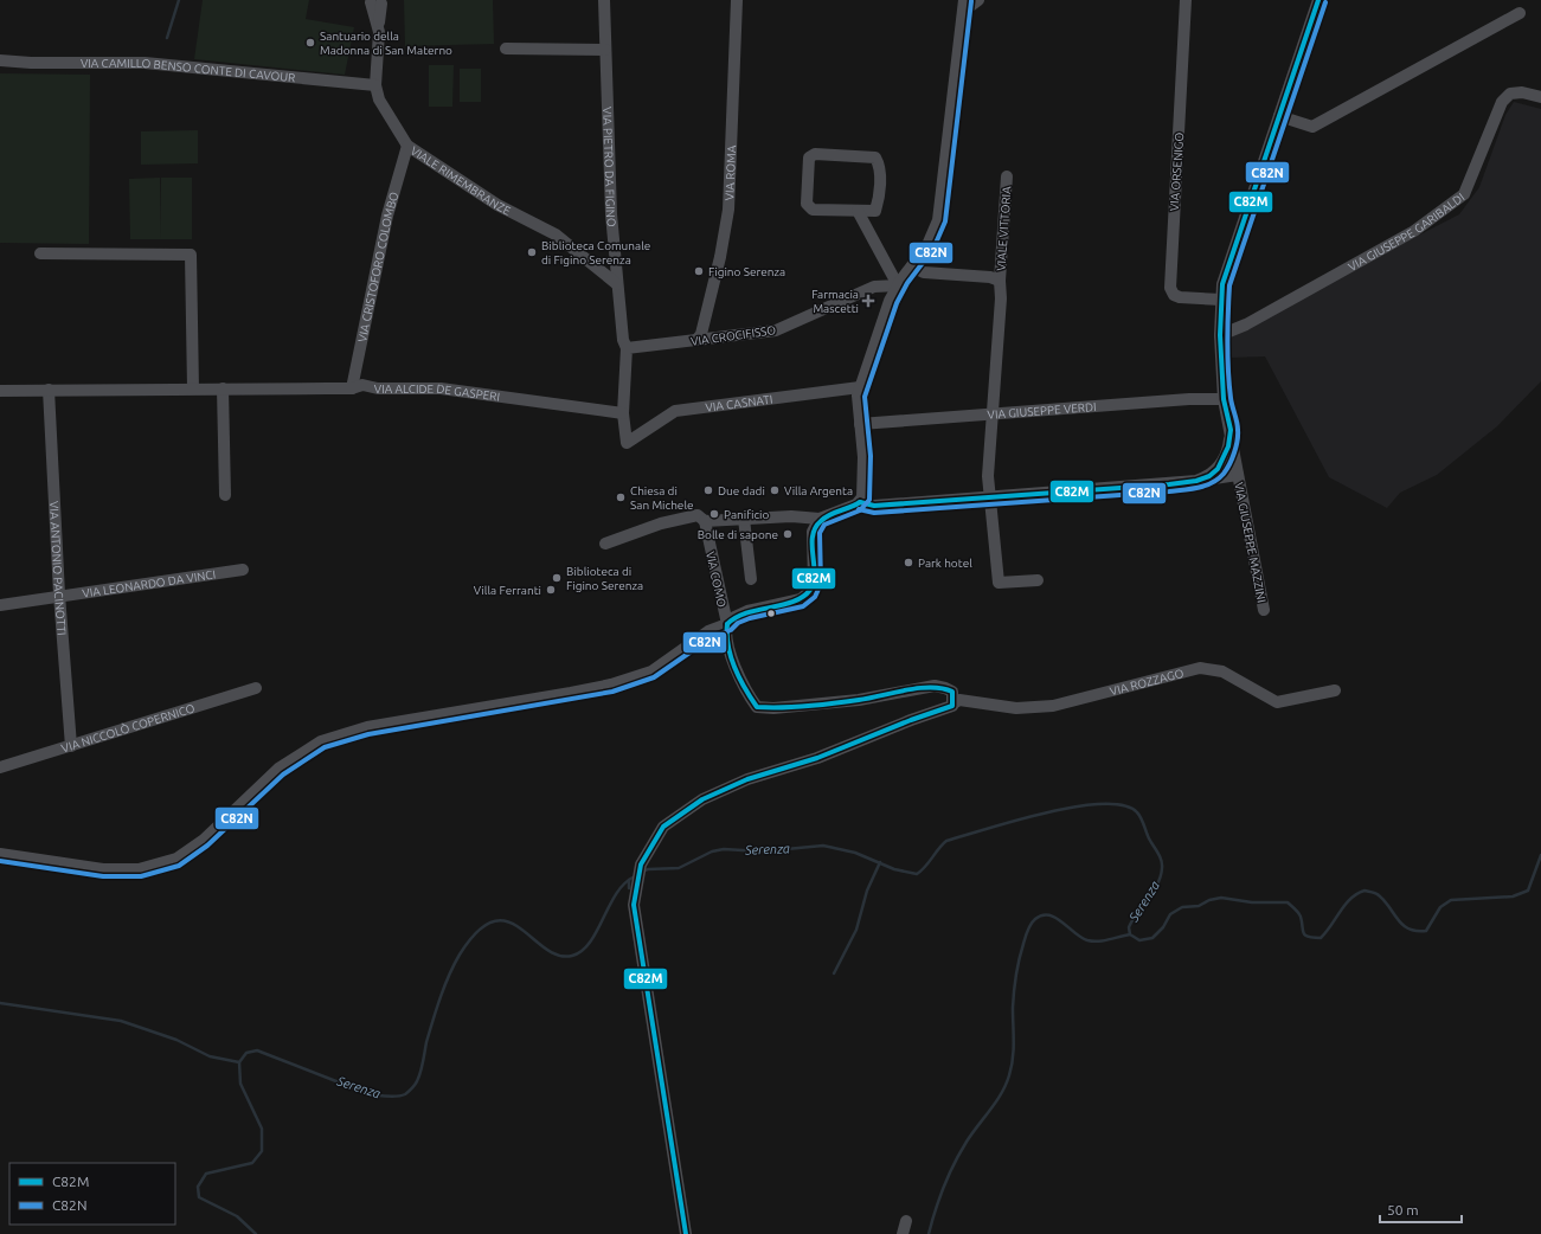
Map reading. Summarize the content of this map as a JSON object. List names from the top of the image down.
{
  "streets": {
    "street": [
      "VIA CAMILLO BENSO CONTE DI CAVOUR",
      "VIA PIETRO DA FIGINO",
      "VIA ORSENIGO",
      "VIA ROMA",
      "VIALE RIMEMBRANZE",
      "VIALE VITTORIA",
      "VIA GIUSEPPE GARIBALDI",
      "VIA CRISTOFORO COLOMBO",
      "VIA CROCIFISSO",
      "VIA ALCIDE DE GASPERI",
      "VIA CASNATI",
      "VIA GIUSEPPE VERDI",
      "VIA GIUSEPPE MAZZINI",
      "VIA ANTONIO PACINOTTI",
      "VIA COMO",
      "VIA LEONARDO DA VINCI",
      "VIA ROZZAGO",
      "VIA NICCOLÒ COPERNICO"
    ]
  },
  "crossings": [
    ["VIA CAMILLO BENSO CONTE DI CAVOUR", "VIALE RIMEMBRANZE"],
    ["VIA PIETRO DA FIGINO", "VIALE RIMEMBRANZE"],
    ["VIA PIETRO DA FIGINO", "VIA CROCIFISSO"],
    ["VIA ROMA", "VIA CROCIFISSO"],
    ["VIALE RIMEMBRANZE", "VIA CRISTOFORO COLOMBO"],
    ["VIALE VITTORIA", "VIA GIUSEPPE VERDI"],
    ["VIA CRISTOFORO COLOMBO", "VIA ALCIDE DE GASPERI"],
    ["VIA ALCIDE DE GASPERI", "VIA CASNATI"],
    ["VIA ALCIDE DE GASPERI", "VIA ANTONIO PACINOTTI"],
    ["VIA ANTONIO PACINOTTI", "VIA LEONARDO DA VINCI"],
    ["VIA ANTONIO PACINOTTI", "VIA NICCOLÒ COPERNICO"],
    ["VIA COMO", "VIA ROZZAGO"]
  ],
  "water": ["Serenza"],
  "places": {
    "other": [
      "Santuario della Madonna di San Materno",
      "Biblioteca Comunale di Figino Serenza",
      "Figino Serenza",
      "Due dadi",
      "Villa Argenta",
      "Chiesa di San Michele",
      "Panificio",
      "Bolle di sapone",
      "Park hotel",
      "Biblioteca di Figino Serenza",
      "Villa Ferranti"
    ],
    "health": ["Farmacia Mascetti"]
  },
  "lines": ["transit line C82M", "transit line C82N"],
  "legend": ["C82M", "C82N"],
  "scale_bar": "50 m"
}
